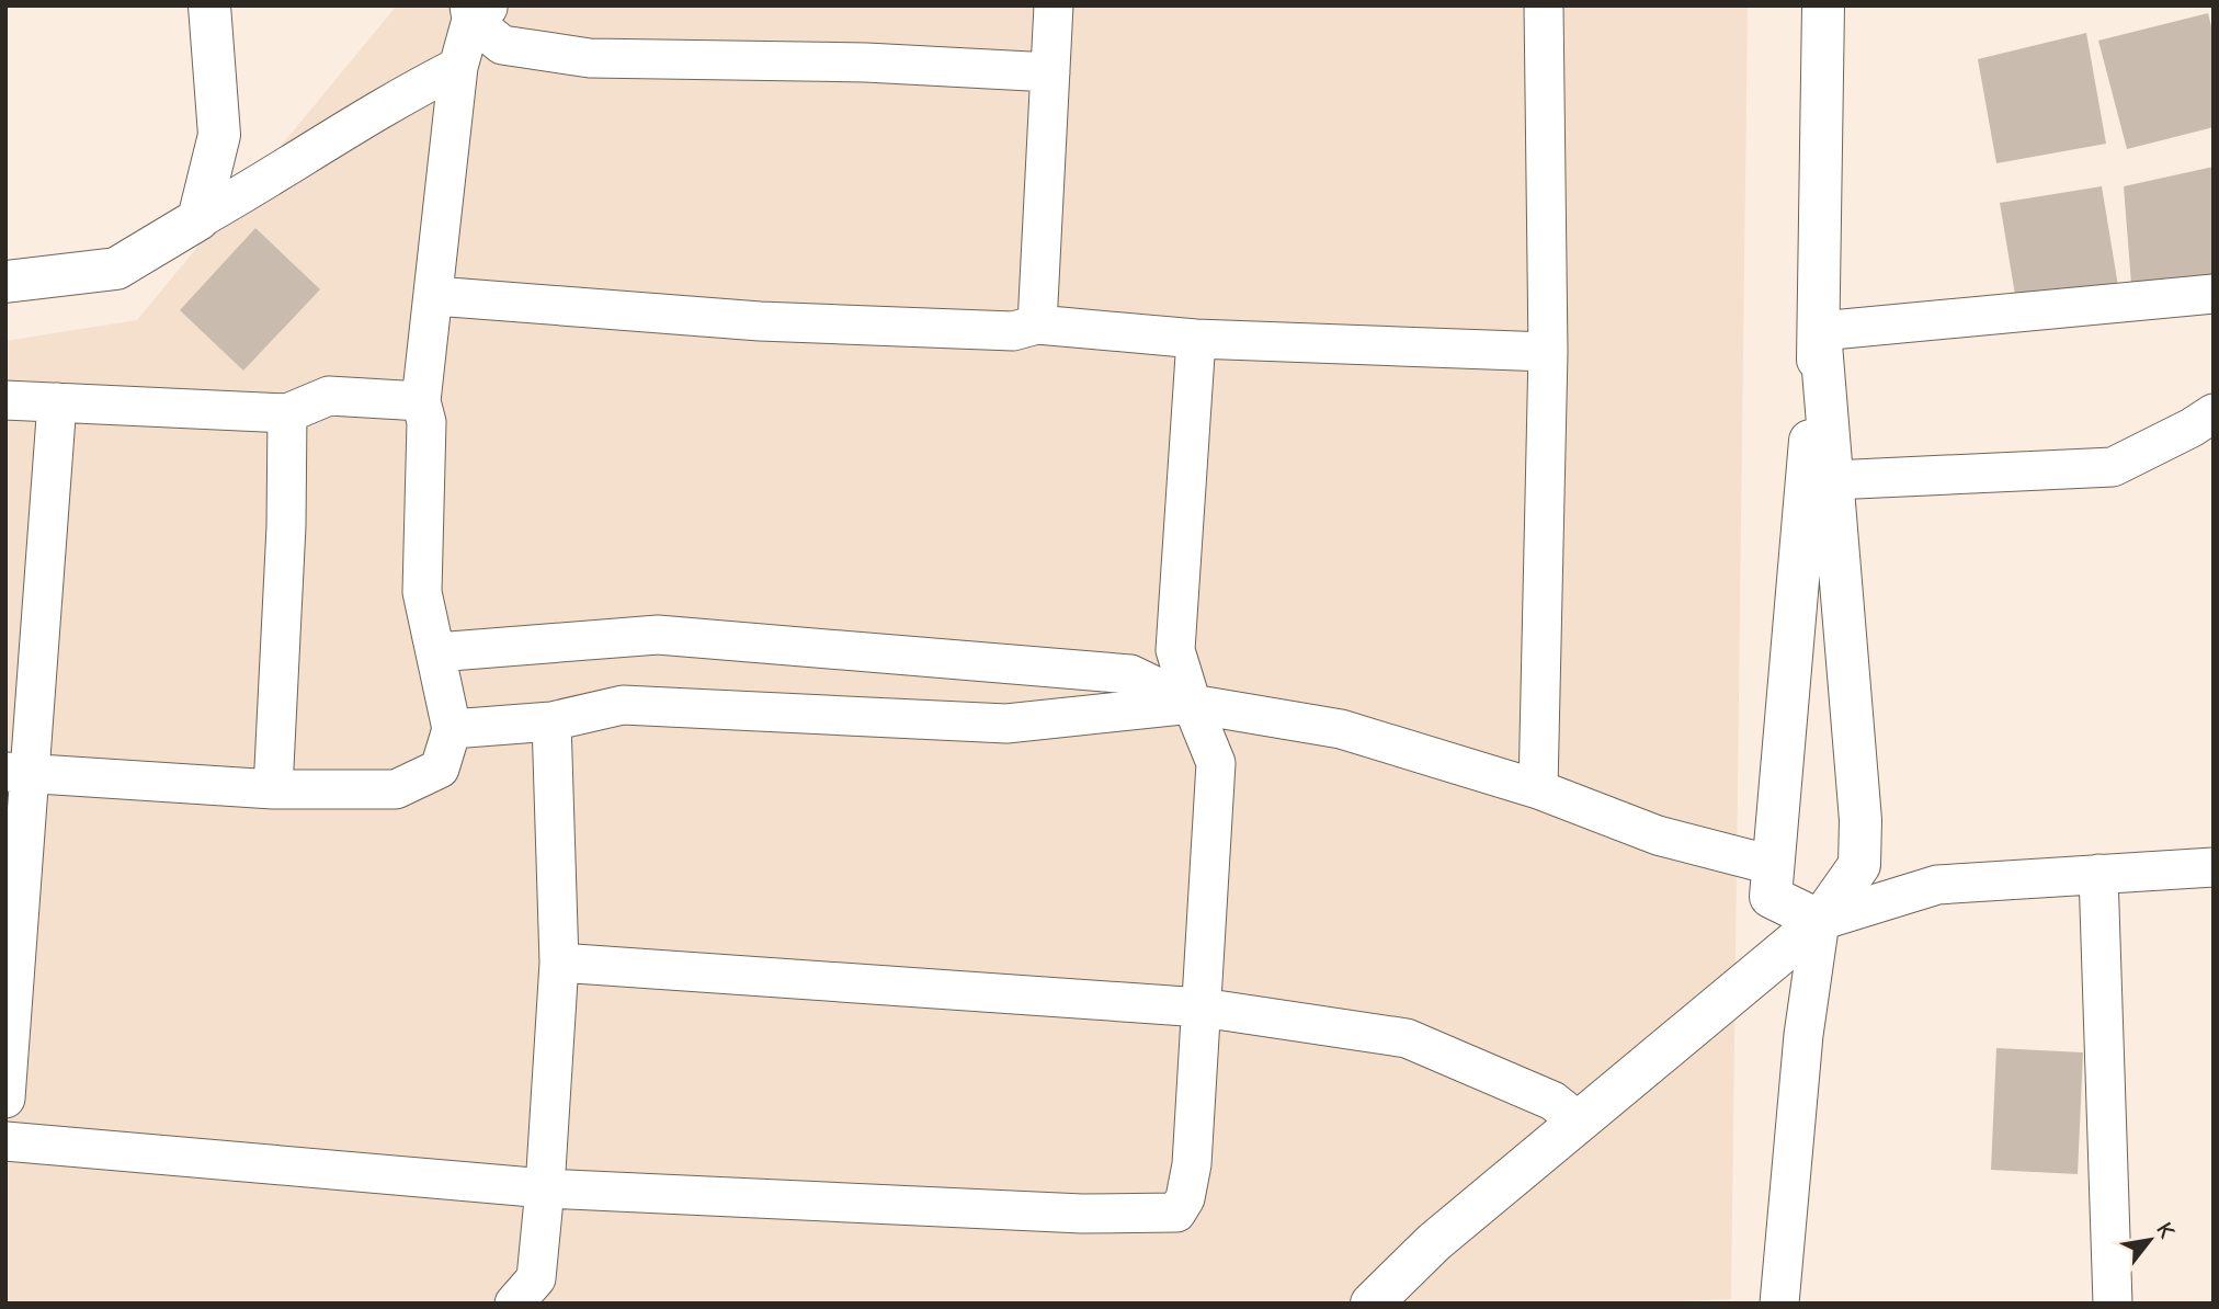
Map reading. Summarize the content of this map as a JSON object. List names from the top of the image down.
{
  "north": "top right"
}
